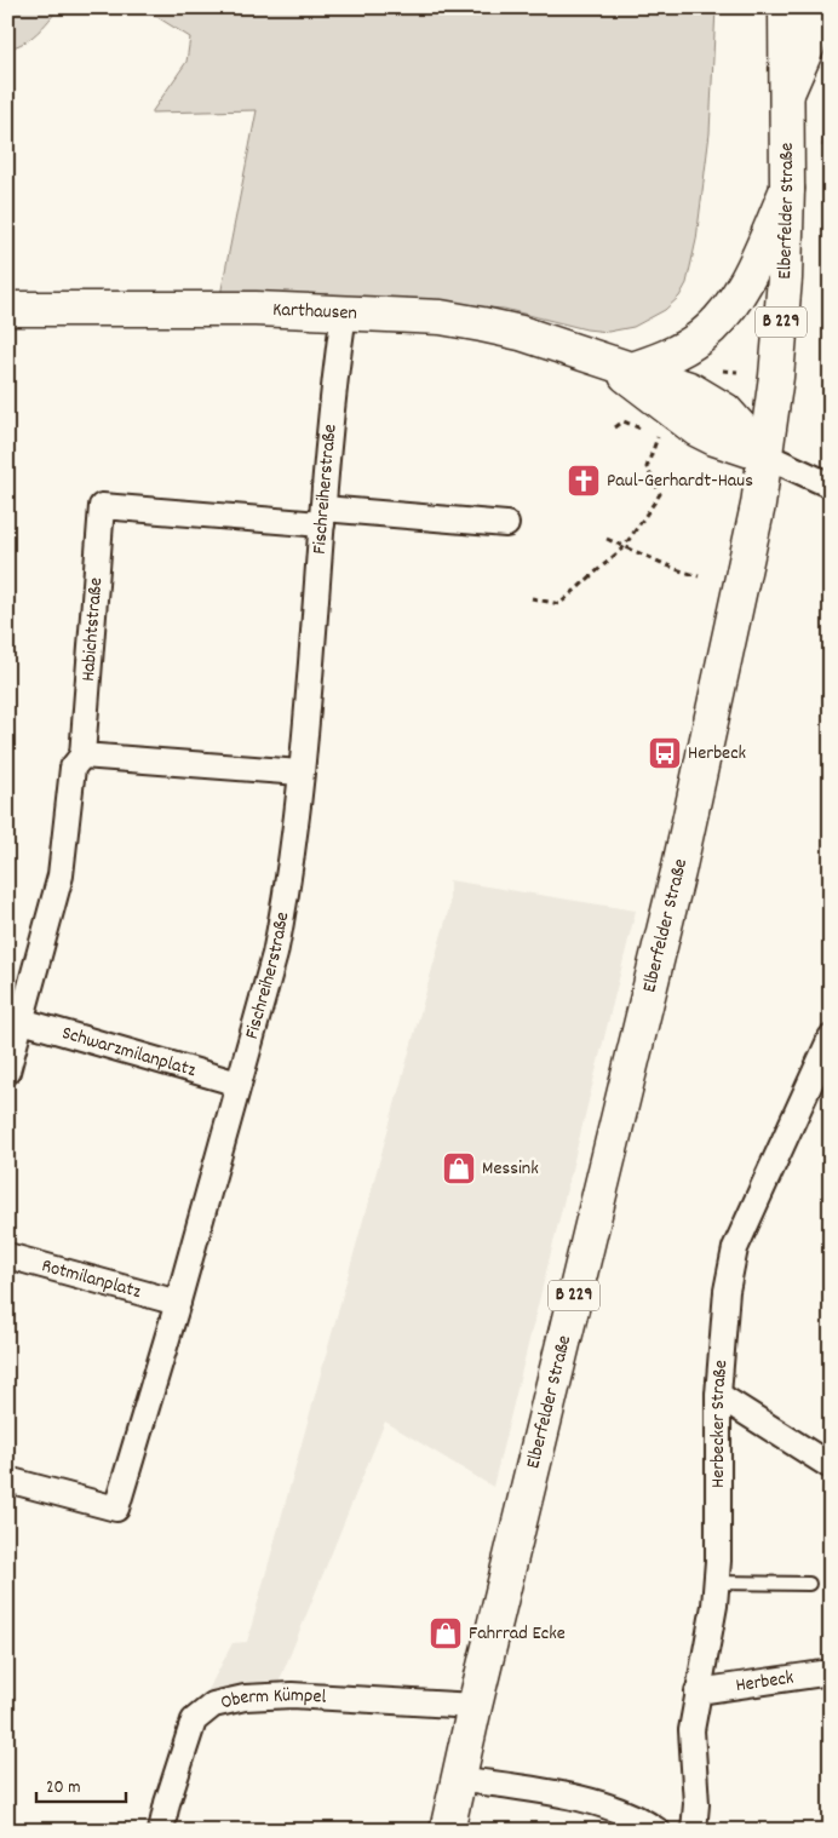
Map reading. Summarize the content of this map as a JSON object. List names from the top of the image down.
{
  "streets": {
    "main road": ["Elberfelder Straße", "Karthausen", "B 229"],
    "street": [
      "Fischreiherstraße",
      "Habichtstraße",
      "Schwarzmilanplatz",
      "Rotmilanplatz",
      "Herbecker Straße",
      "Herbeck",
      "Oberm Kümpel"
    ]
  },
  "crossings": [
    ["Elberfelder Straße", "Karthausen"],
    ["Elberfelder Straße", "Oberm Kümpel"],
    ["Karthausen", "Fischreiherstraße"],
    ["Fischreiherstraße", "Habichtstraße"],
    ["Fischreiherstraße", "Schwarzmilanplatz"],
    ["Fischreiherstraße", "Rotmilanplatz"],
    ["Herbecker Straße", "Herbeck"]
  ],
  "places": {
    "church": ["Paul-Gerhardt-Haus"],
    "bus stop": ["Herbeck"],
    "shop": ["Messink", "Fahrrad Ecke"]
  },
  "scale_bar": "20 m"
}
